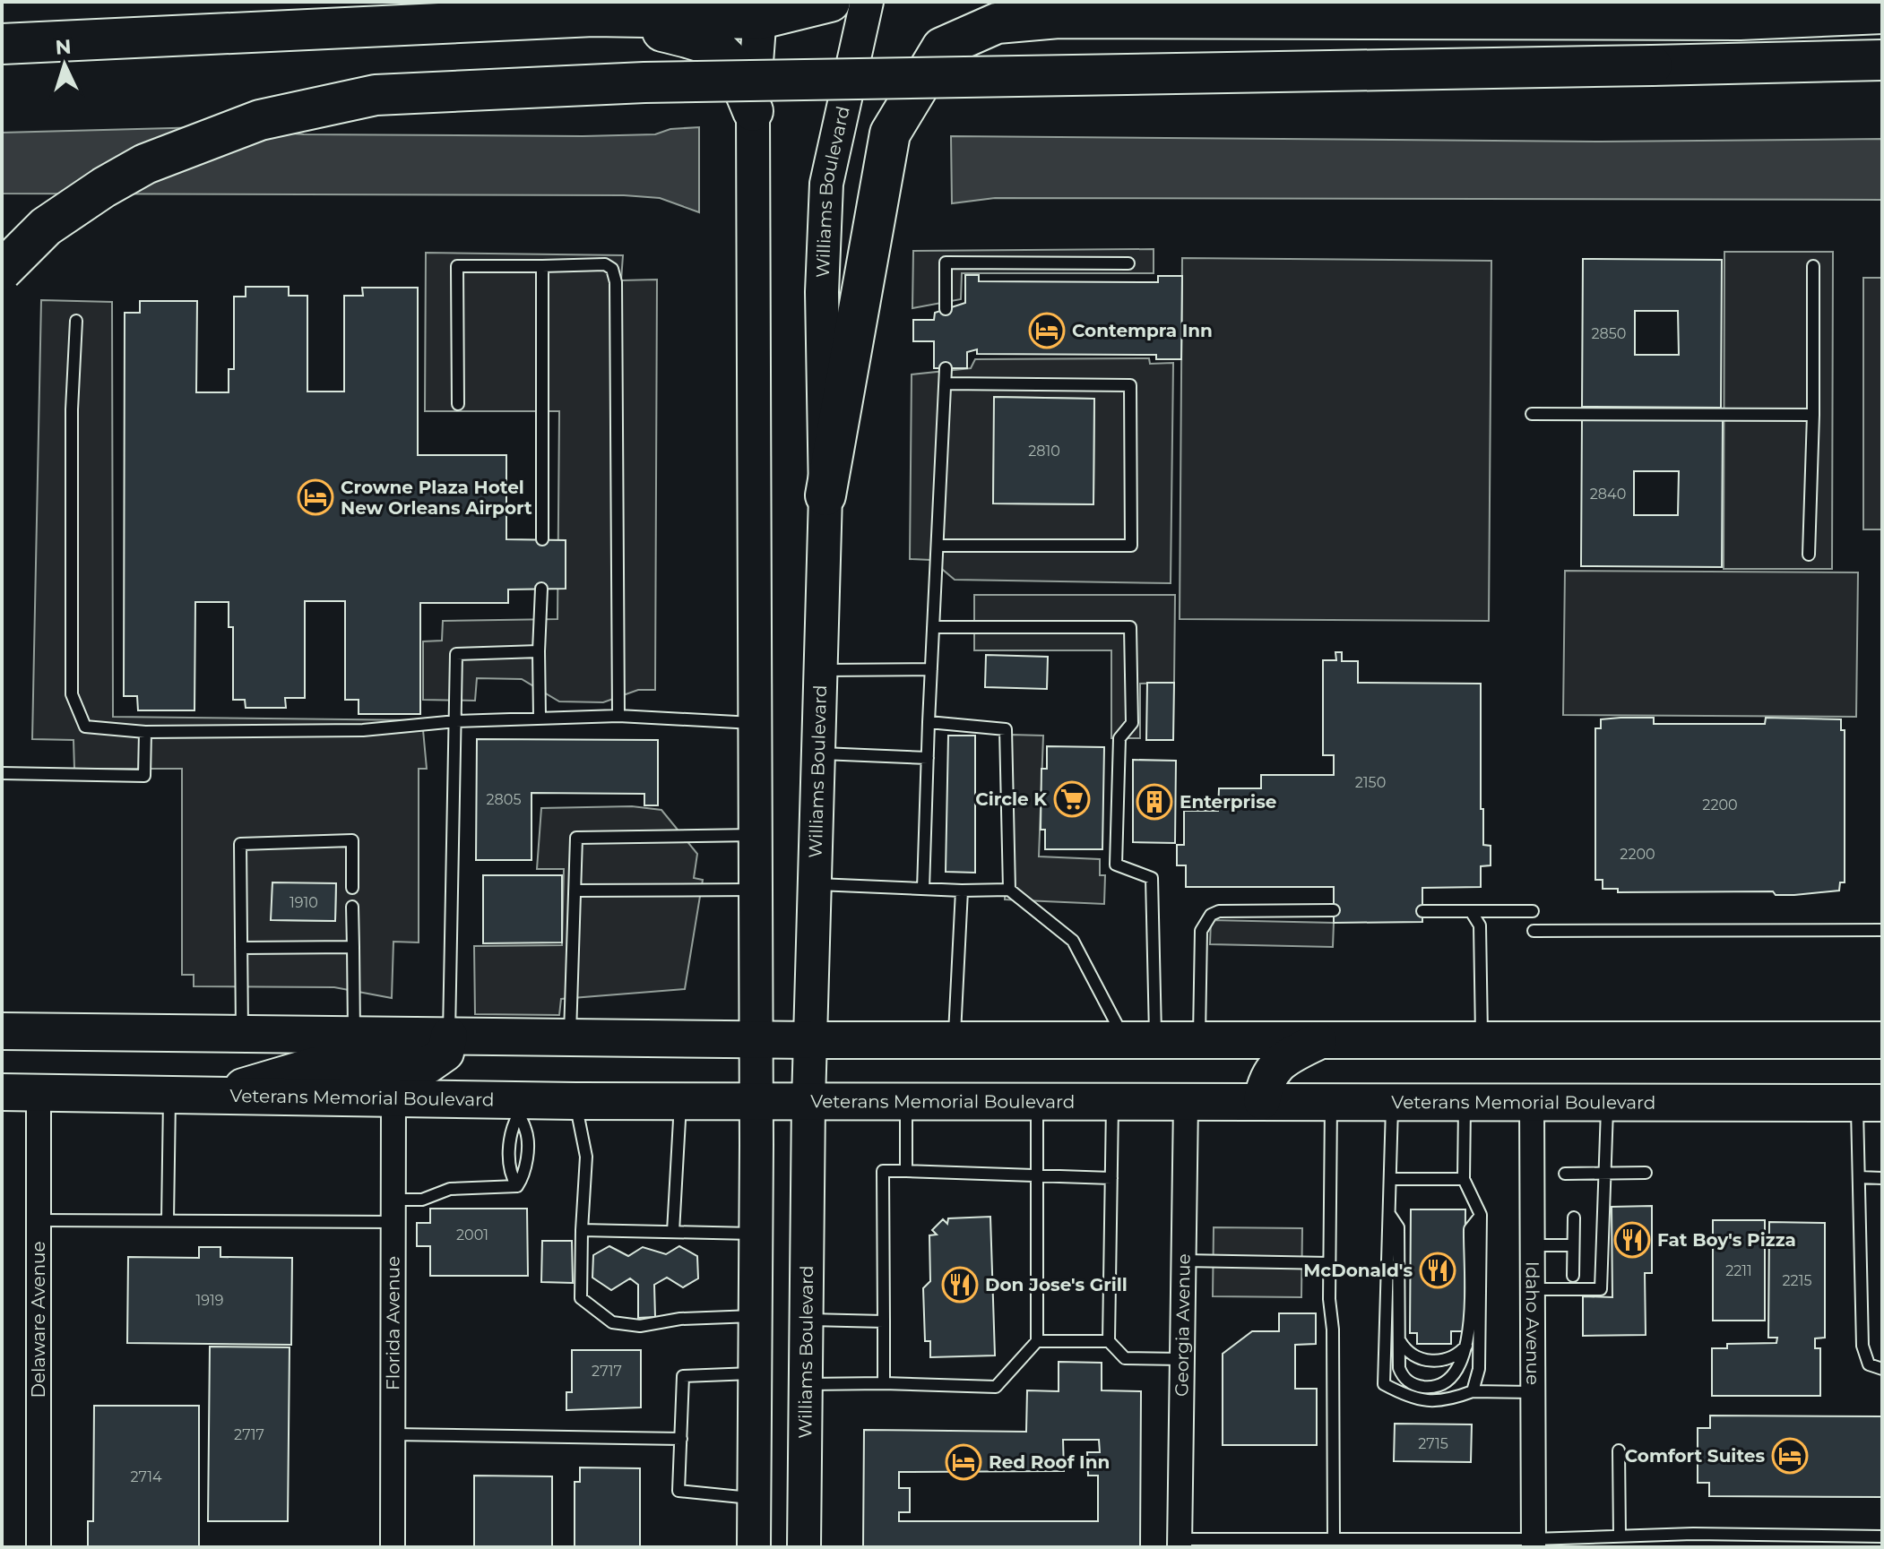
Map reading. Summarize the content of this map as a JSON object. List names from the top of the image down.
{
  "streets": {
    "main road": ["Williams Boulevard", "Veterans Memorial Boulevard"],
    "street": [
      "Delaware Avenue",
      "Florida Avenue",
      "Idaho Avenue",
      "Georgia Avenue"
    ]
  },
  "crossings": [
    ["Williams Boulevard", "Veterans Memorial Boulevard"],
    ["Veterans Memorial Boulevard", "Delaware Avenue"],
    ["Veterans Memorial Boulevard", "Florida Avenue"],
    ["Veterans Memorial Boulevard", "Idaho Avenue"],
    ["Veterans Memorial Boulevard", "Georgia Avenue"]
  ],
  "places": {
    "hotel": [
      "Contempra Inn",
      "Crowne Plaza Hotel New Orleans Airport",
      "Comfort Suites",
      "Red Roof Inn"
    ],
    "supermarket": ["Circle K"],
    "building": ["Enterprise"],
    "restaurant": ["Fat Boy's Pizza", "McDonald's", "Don Jose's Grill"]
  },
  "house_numbers": [
    "2850",
    "2810",
    "2840",
    "2150",
    "2805",
    "2200",
    "2200",
    "1910",
    "2001",
    "2211",
    "2215",
    "1919",
    "2717",
    "2717",
    "2715",
    "2714"
  ],
  "north": "top"
}
